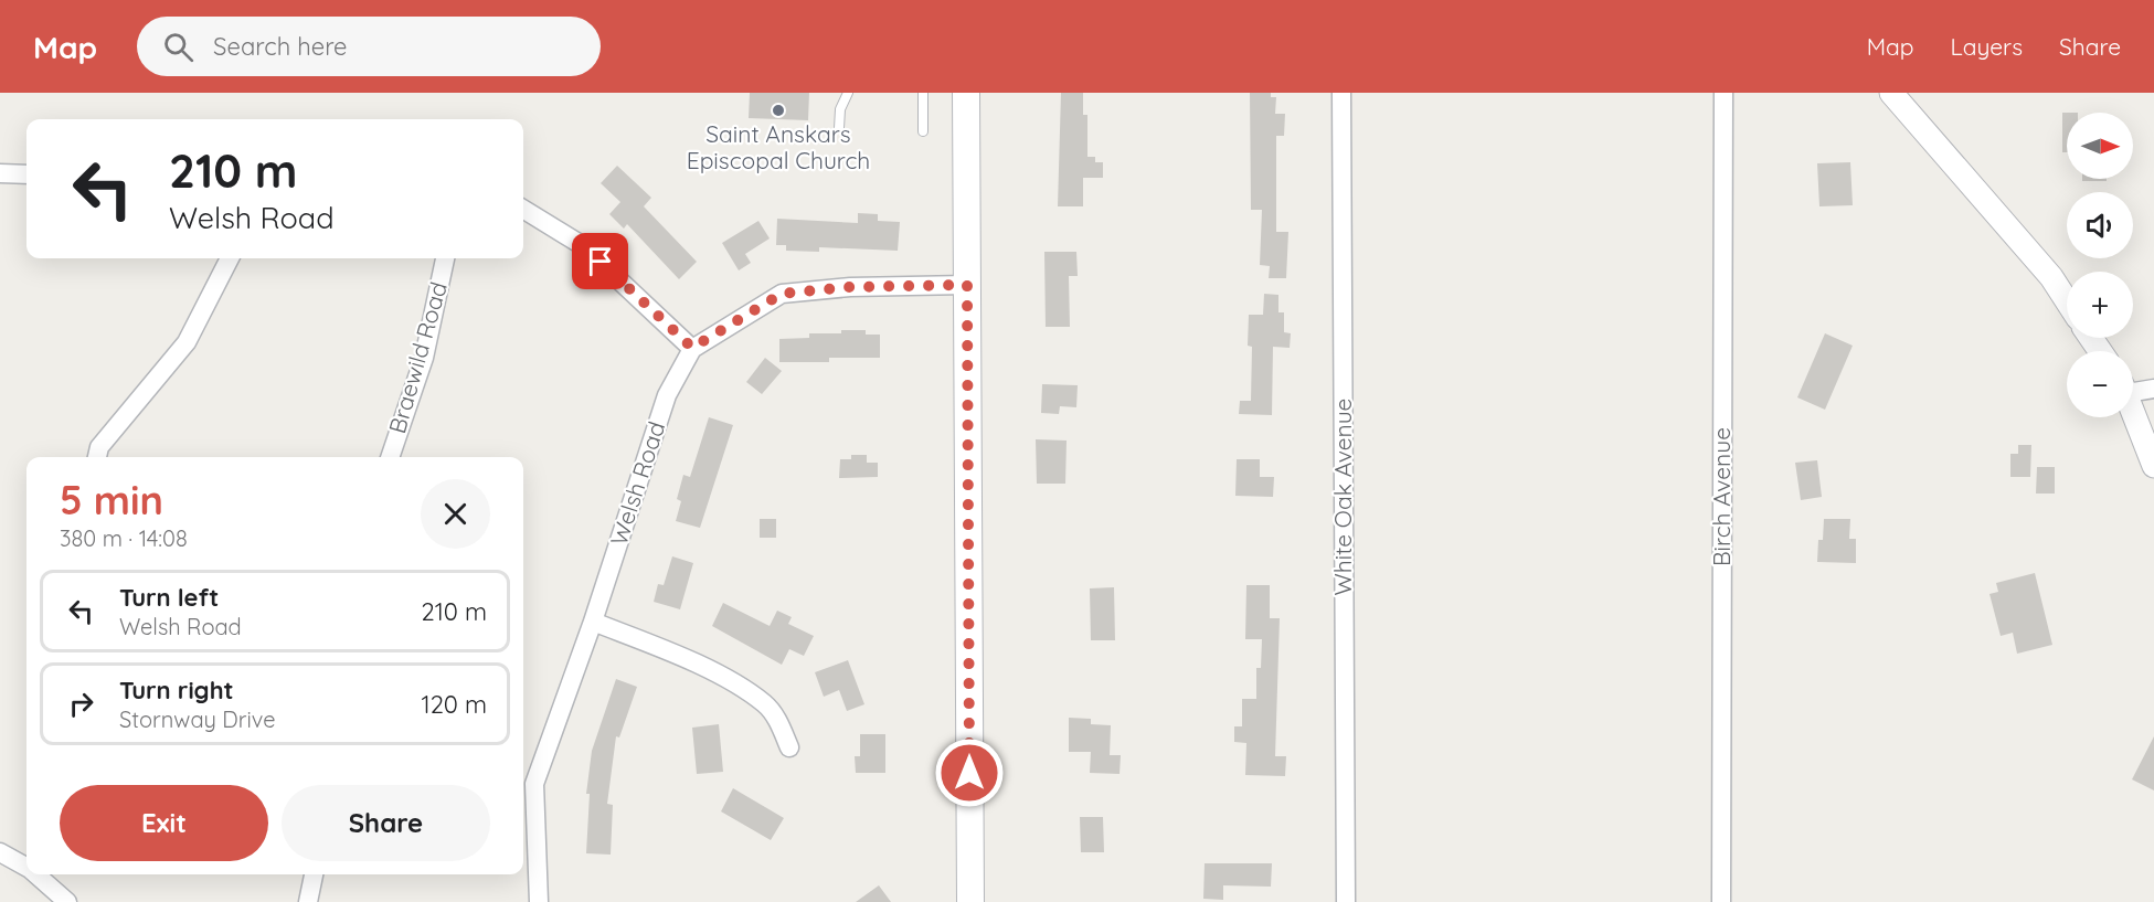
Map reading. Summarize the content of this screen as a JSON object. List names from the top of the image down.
{
  "streets": {
    "street": [
      "Braewild Road",
      "Welsh Road",
      "White Oak Avenue",
      "Birch Avenue"
    ]
  },
  "places": ["Saint Anskars Episcopal Church"],
  "north": "right",
  "page": {
    "header": "Map",
    "search": "Search here",
    "nav": ["Map", "Layers", "Share"],
    "map_buttons": ["+", "−"],
    "turn": ["210 m", "Welsh Road"],
    "heading": ["5 min", "380 m · 14:08"],
    "list": [
      {
        "name": "Turn left",
        "note": "Welsh Road",
        "value": "210 m"
      },
      {
        "name": "Turn right",
        "note": "Stornway Drive",
        "value": "120 m"
      }
    ],
    "buttons": ["Exit", "Share"]
  }
}
